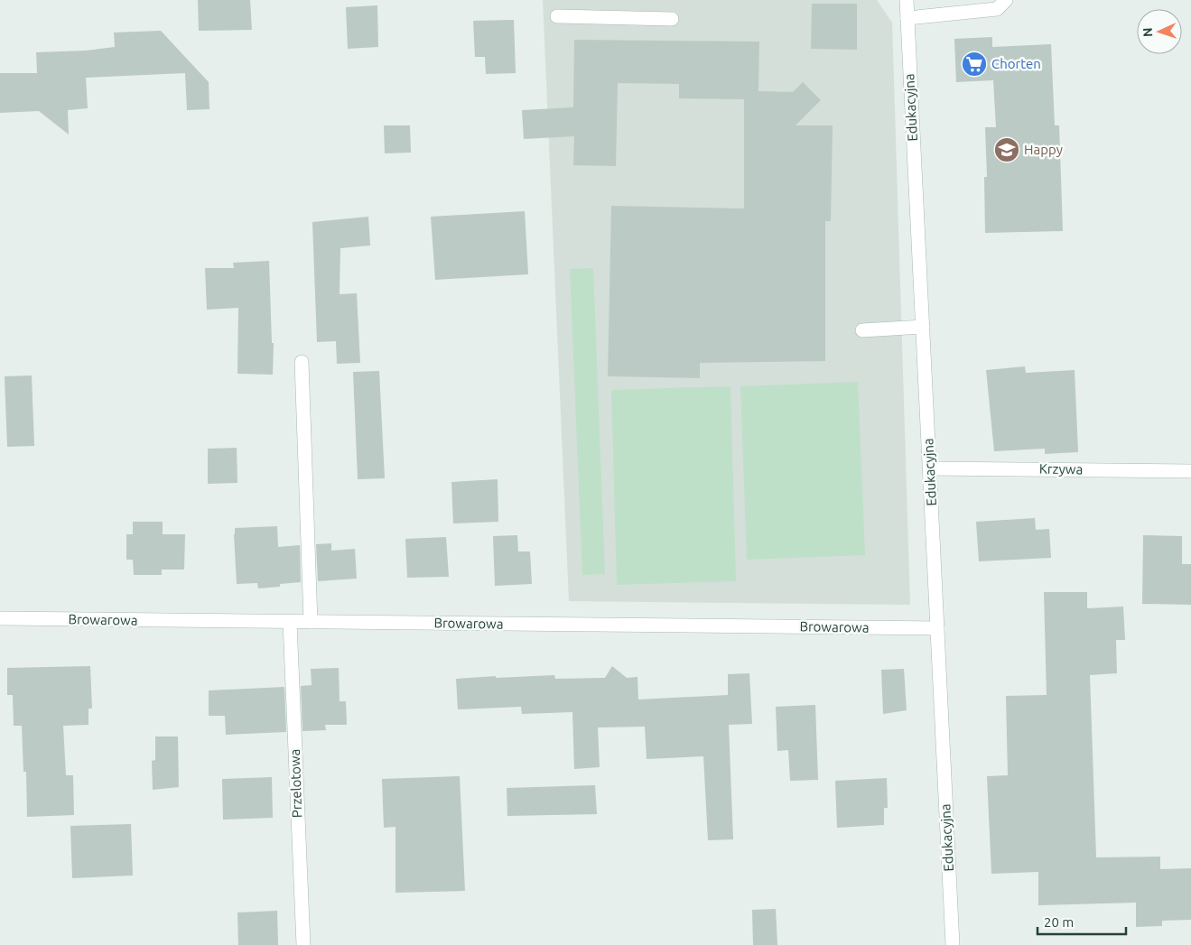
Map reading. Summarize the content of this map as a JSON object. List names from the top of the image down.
{
  "streets": {
    "street": [
      "Edukacyjna",
      "Krzywa",
      "Browarowa",
      "Przelotowa"
    ]
  },
  "crossings": [
    ["Edukacyjna", "Krzywa"],
    ["Edukacyjna", "Browarowa"],
    ["Browarowa", "Przelotowa"]
  ],
  "places": {
    "supermarket": ["Chorten"],
    "school or university": ["Happy"]
  },
  "scale_bar": "20 m",
  "north": "left"
}
